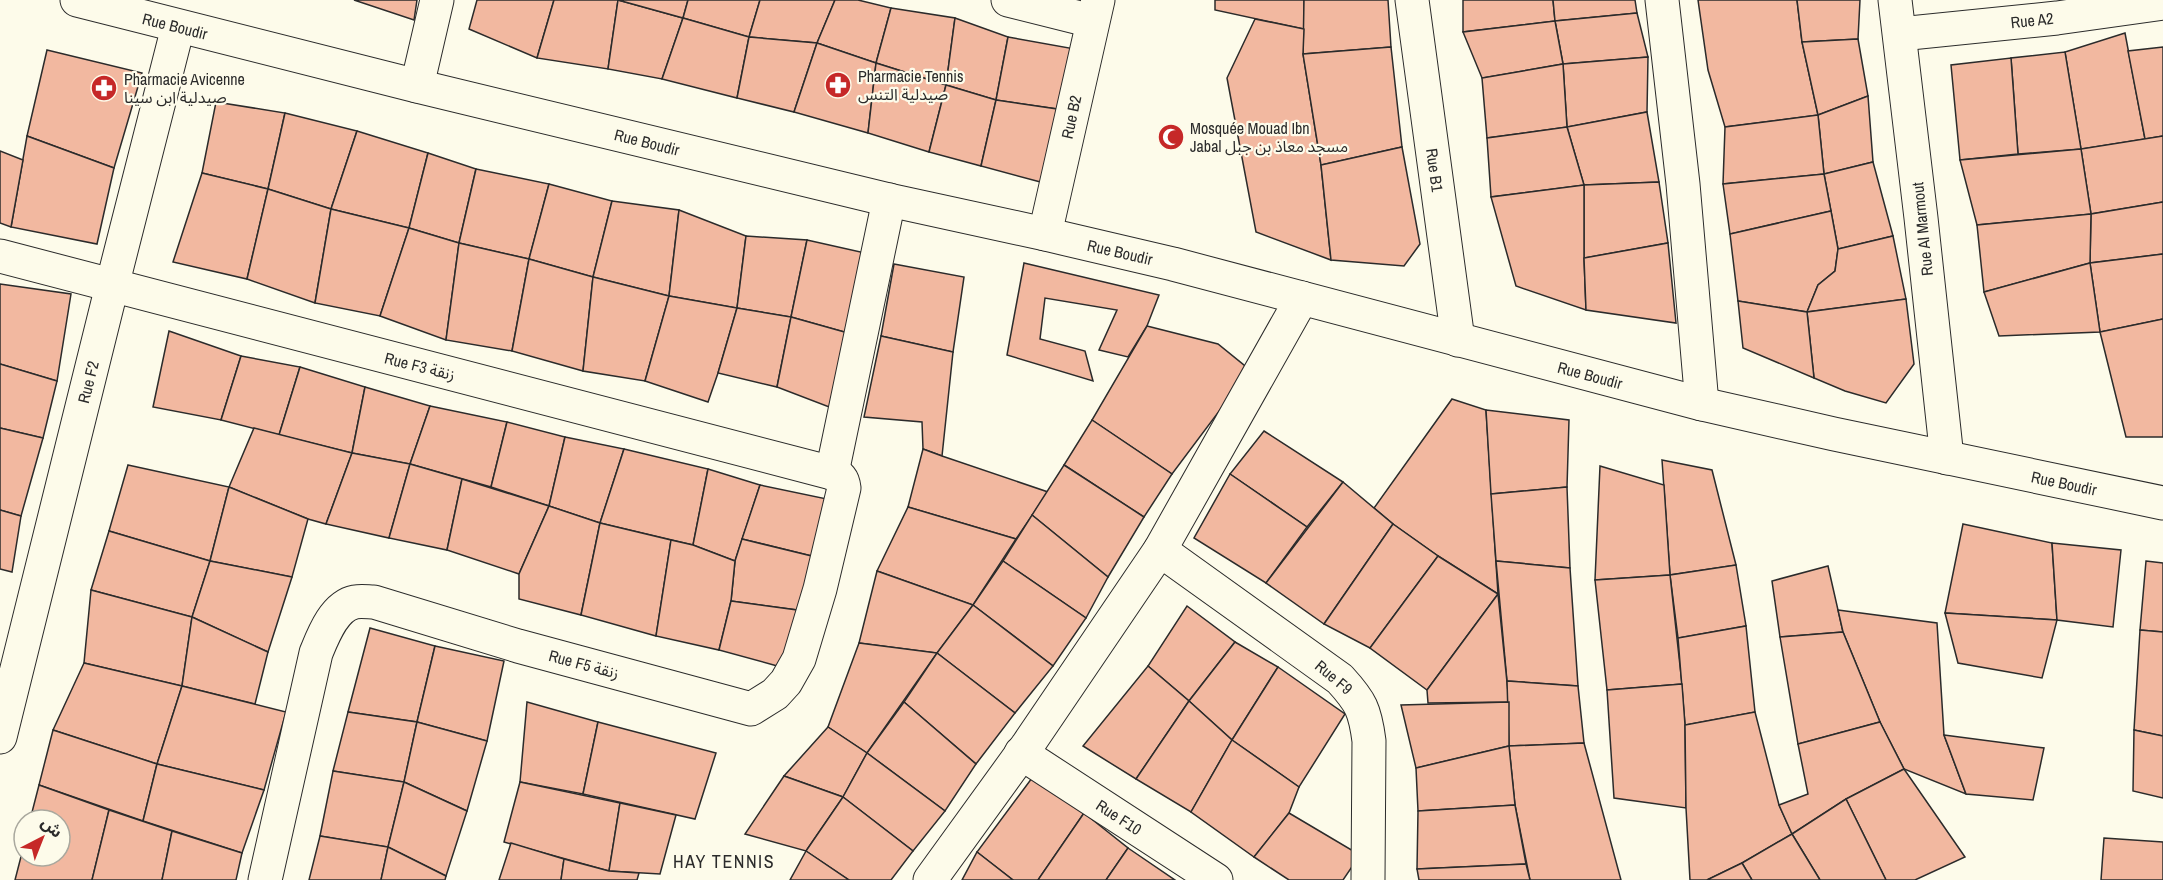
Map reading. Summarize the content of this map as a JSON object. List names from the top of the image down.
{
  "streets": {
    "street": [
      "Rue A2",
      "Rue Boudir",
      "Rue B2",
      "Rue B1",
      "Rue Al Marmout",
      "Rue F3 زنقة",
      "Rue F2",
      "Rue F5 زنقة",
      "Rue F9",
      "Rue F10"
    ]
  },
  "crossings": [
    ["Rue A2", "Rue Al Marmout"],
    ["Rue Boudir", "Rue B2"],
    ["Rue Boudir", "Rue B1"],
    ["Rue Boudir", "Rue Al Marmout"],
    ["Rue Boudir", "Rue F2"],
    ["Rue F3 زنقة", "Rue F2"],
    ["Rue F3 زنقة", "Rue F5 زنقة"]
  ],
  "districts": ["HAY TENNIS"],
  "places": {
    "pharmacy": ["Pharmacie Tennis صيدلية التنس", "Pharmacie Avicenne صيدلية ابن سينا"],
    "mosque": ["Mosquée Mouad Ibn Jabal مسجد معاذ بن جبل"]
  },
  "north": "top right"
}
